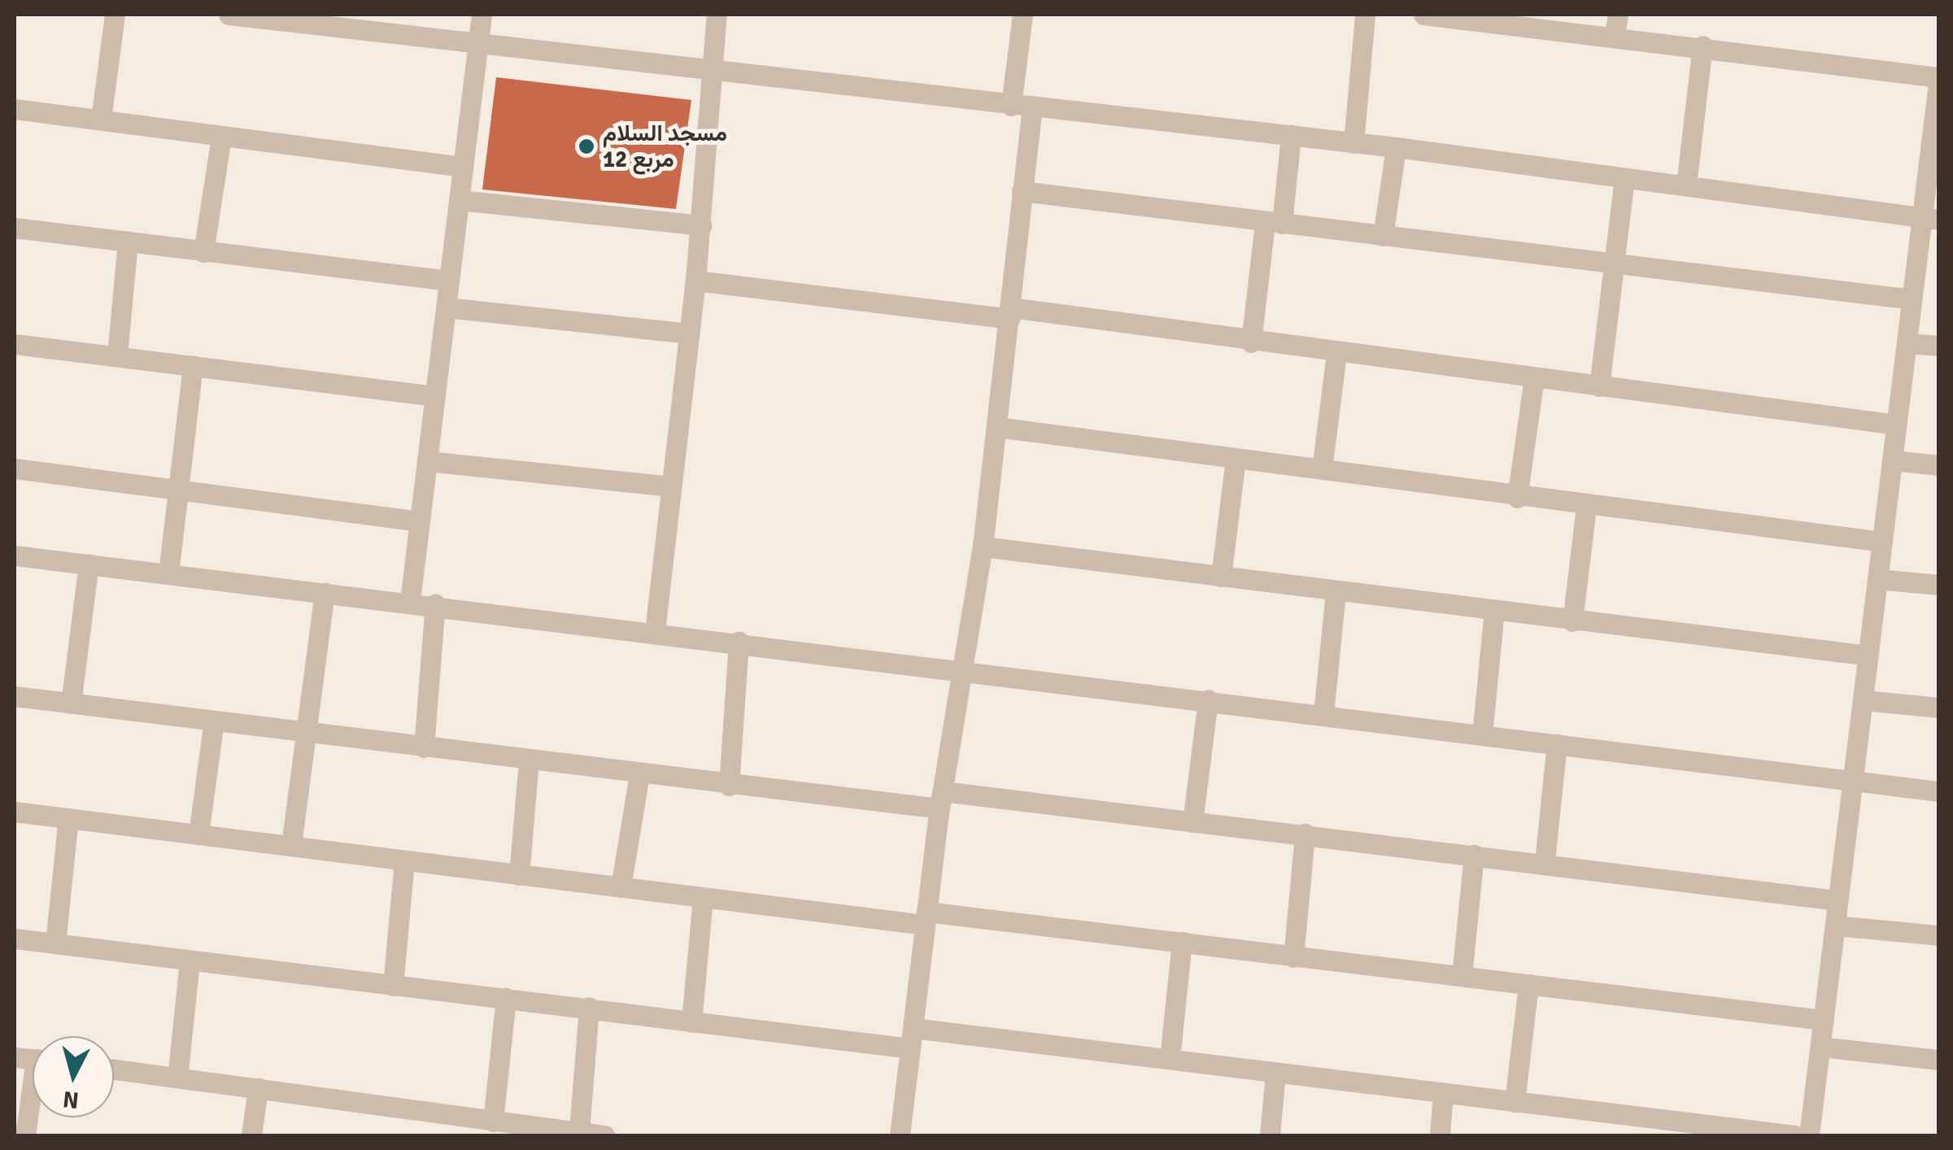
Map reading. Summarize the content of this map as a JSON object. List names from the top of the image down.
{
  "places": ["مسجد السلام مربع 12"],
  "north": "bottom"
}
